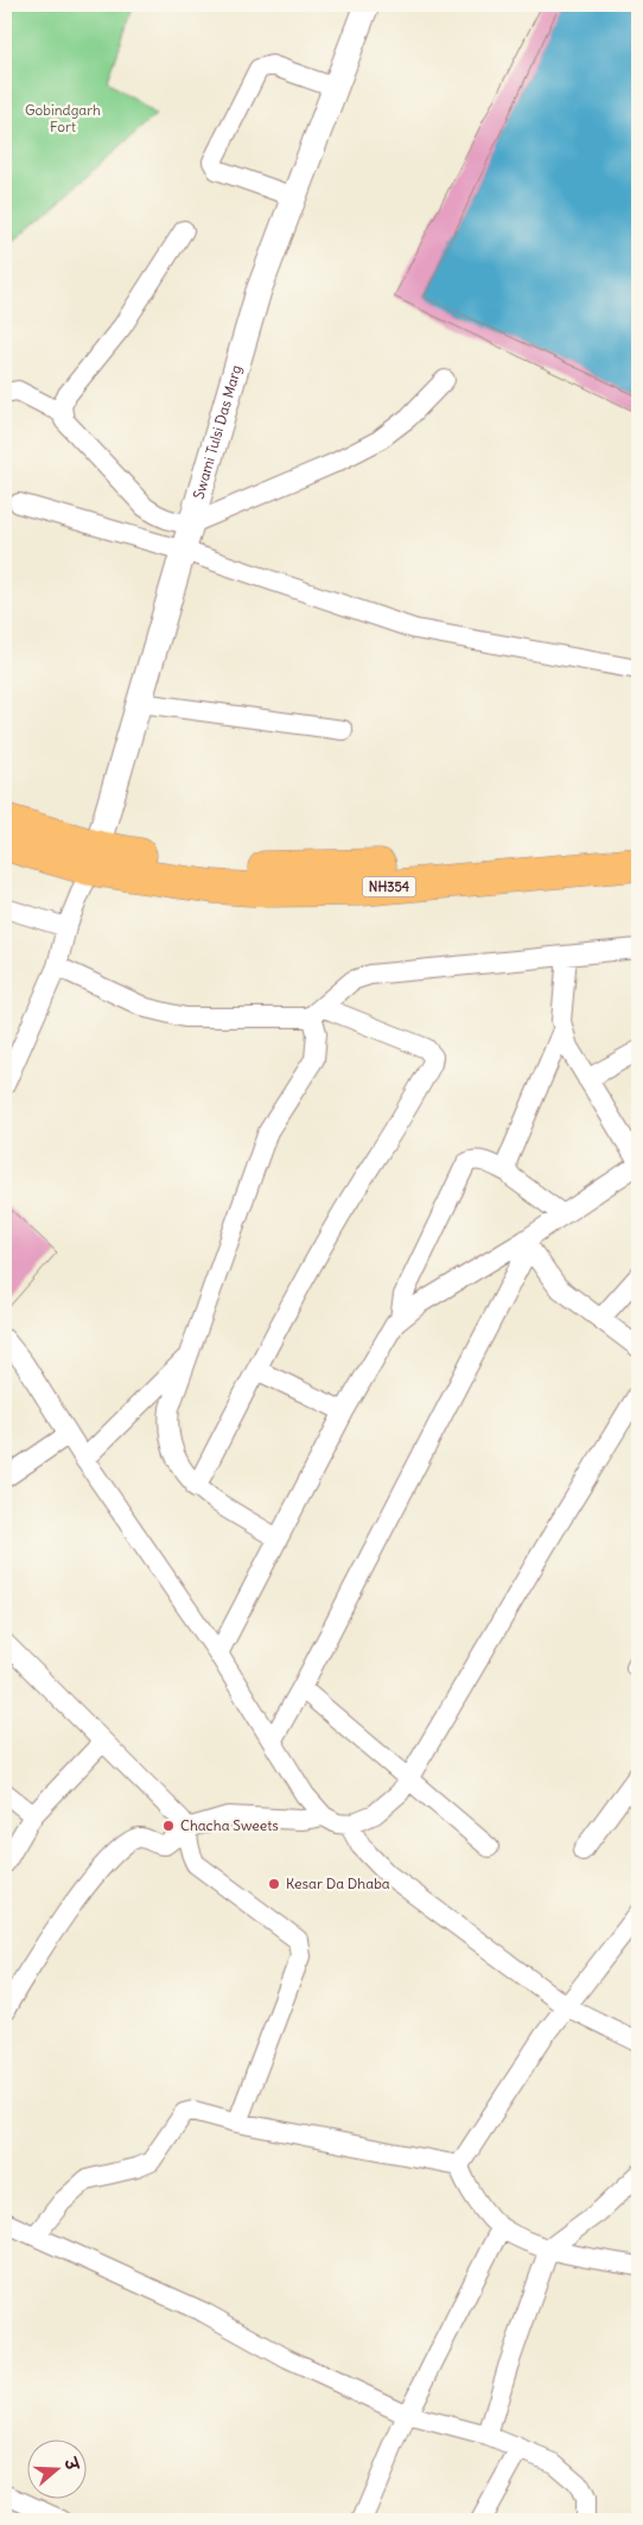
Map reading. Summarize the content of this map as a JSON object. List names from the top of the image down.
{
  "streets": {
    "highway": ["NH354"],
    "street": ["Swami Tulsi Das Marg"]
  },
  "crossings": [
    ["Swami Tulsi Das Marg", "NH354"]
  ],
  "parks": ["Gobindgarh Fort"],
  "places": ["Chacha Sweets", "Kesar Da Dhaba"],
  "north": "right"
}
